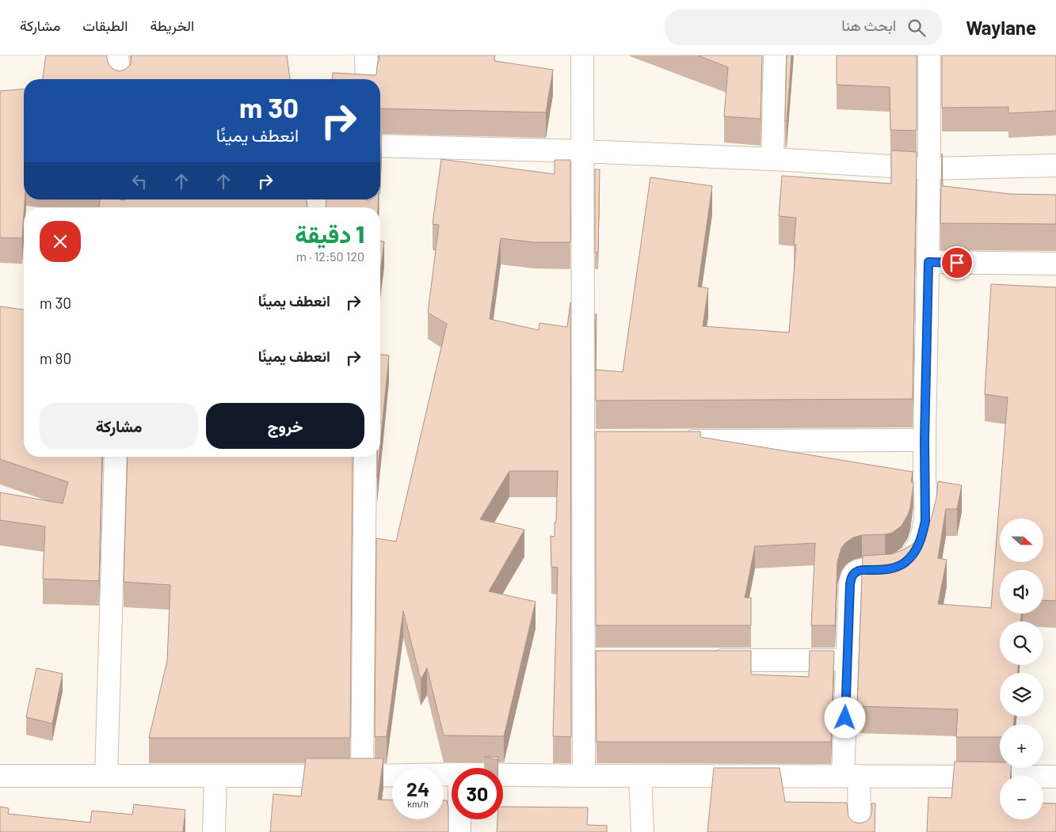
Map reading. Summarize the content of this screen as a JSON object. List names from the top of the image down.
{
  "north": "right",
  "page": {
    "header": "Waylane",
    "search": "ابحث هنا",
    "nav": ["الخريطة", "الطبقات", "مشاركة"],
    "turn": ["30 m", "انعطف يمينًا"],
    "heading": ["1 دقيقة", "120 m · 12:50"],
    "list": [
      {
        "name": "انعطف يمينًا",
        "value": "30 m"
      },
      {
        "name": "انعطف يمينًا",
        "value": "80 m"
      }
    ],
    "buttons": ["خروج", "مشاركة"],
    "map_buttons": ["+", "−"],
    "speed": "24 km/h",
    "limit": "30"
  }
}
